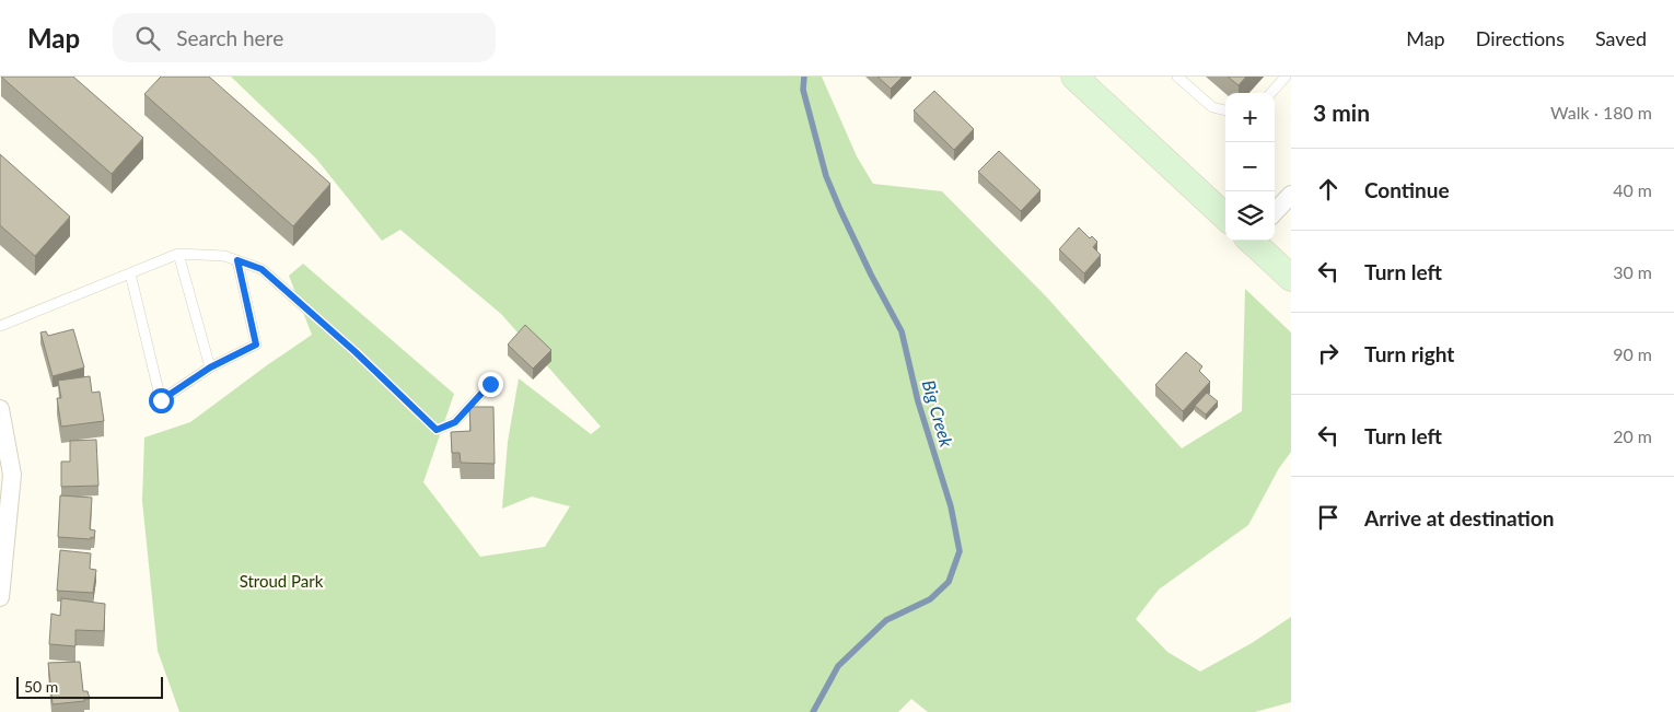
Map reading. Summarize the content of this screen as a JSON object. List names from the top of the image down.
{
  "water": ["Big Creek"],
  "parks": ["Stroud Park"],
  "scale_bar": "50 m",
  "page": {
    "header": "Map",
    "search": "Search here",
    "nav": ["Map", "Directions", "Saved"],
    "heading": ["3 min", "Walk · 180 m"],
    "map_buttons": ["+", "−"],
    "list": [
      ["Continue", "40 m"],
      ["Turn left", "30 m"],
      ["Turn right", "90 m"],
      ["Turn left", "20 m"],
      "Arrive at destination"
    ],
    "scale": "50 m"
  }
}
